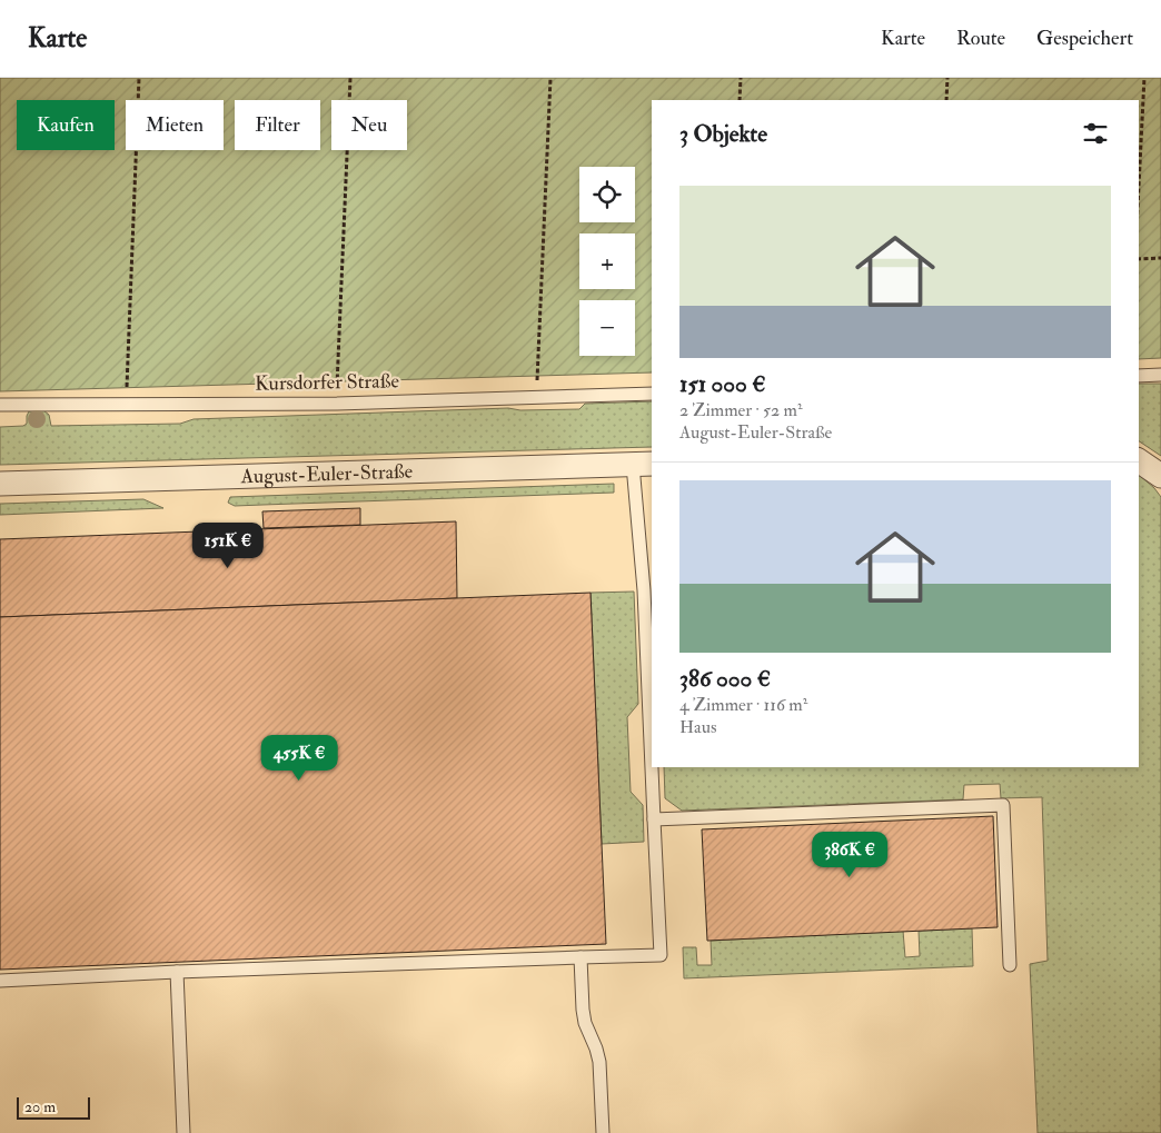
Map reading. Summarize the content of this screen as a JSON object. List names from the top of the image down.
{
  "streets": {
    "street": ["August-Euler-Straße"],
    "lane": ["Kursdorfer Straße"]
  },
  "scale_bar": "20 m",
  "page": {
    "header": "Karte",
    "nav": ["Karte", "Route", "Gespeichert"],
    "chip": [
      "Kaufen",
      "Mieten",
      "Filter",
      "Neu"
    ],
    "heading": "3 Objekte",
    "map_buttons": ["+", "−"],
    "list": [
      {
        "name": "151 000 €",
        "note": "2 Zimmer · 52 m² · August-Euler-Straße"
      },
      {
        "name": "386 000 €",
        "note": "4 Zimmer · 116 m² · Haus"
      }
    ],
    "price": ["151K €", "455K €", "386K €"],
    "scale": "20 m"
  }
}
